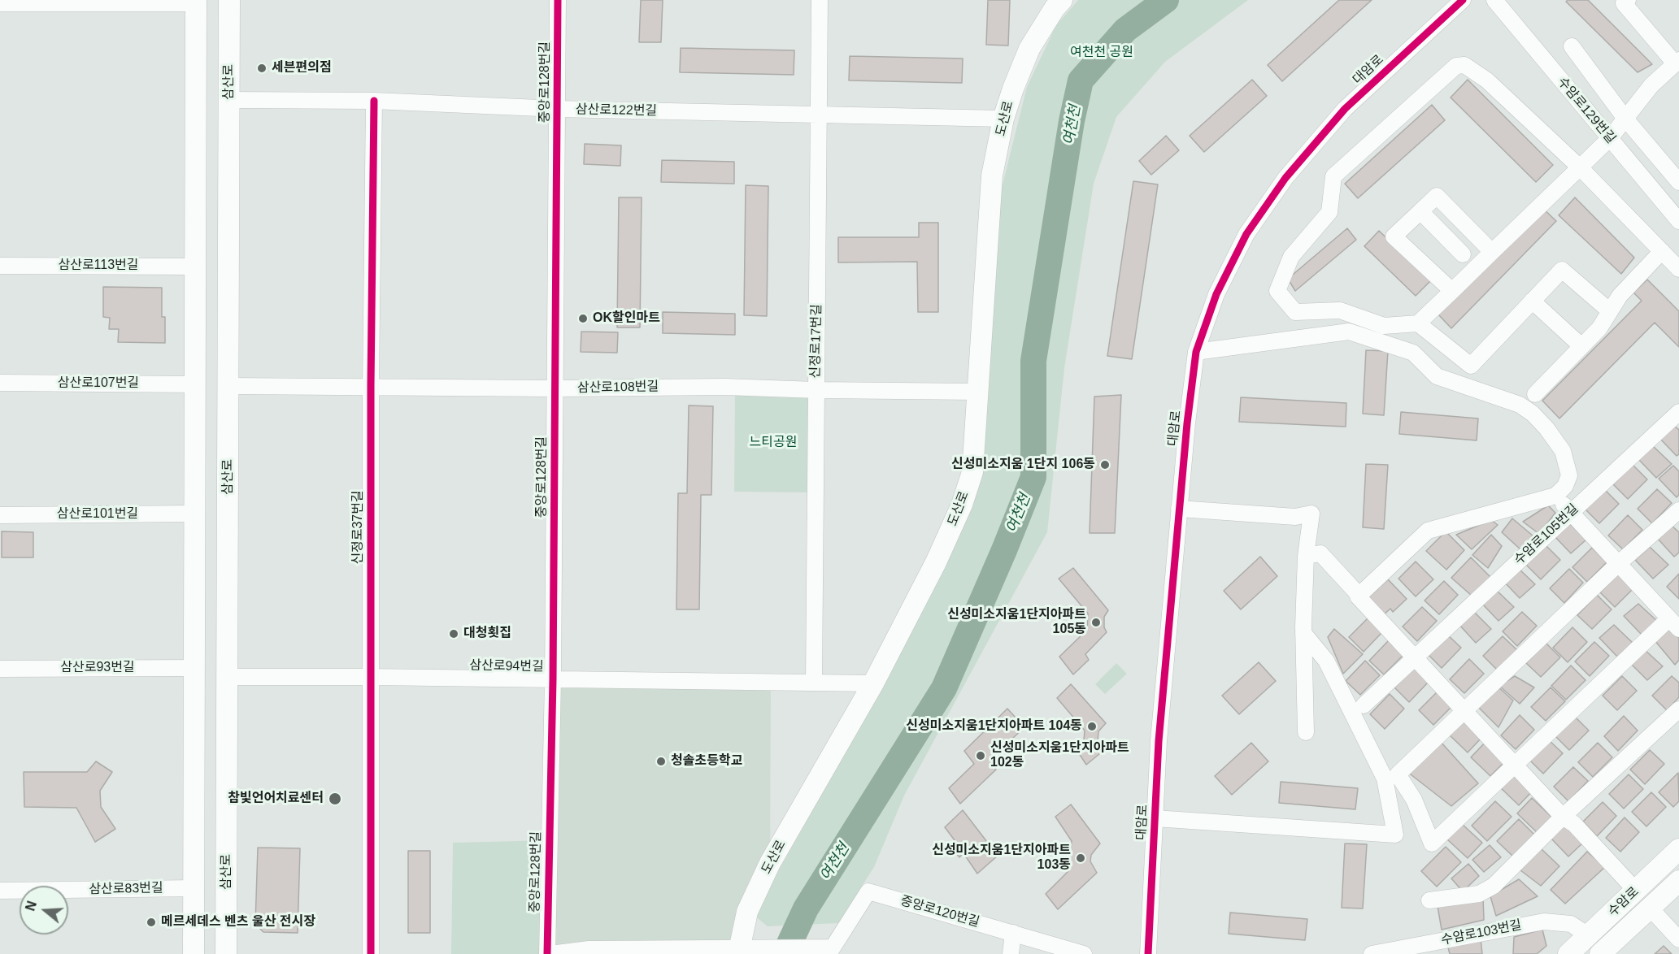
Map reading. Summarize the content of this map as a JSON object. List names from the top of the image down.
{
  "streets": {
    "main road": ["삼산로", "도산로", "수암로"],
    "street": [
      "대암로",
      "중앙로128번길",
      "삼산로122번길",
      "수암로129번길",
      "삼산로113번길",
      "신정로17번길",
      "삼산로107번길",
      "삼산로108번길",
      "삼산로101번길",
      "신정로37번길",
      "수암로105번길",
      "삼산로94번길",
      "삼산로93번길",
      "삼산로83번길",
      "중앙로120번길",
      "수암로103번길"
    ]
  },
  "crossings": [
    ["삼산로", "삼산로122번길"],
    ["삼산로", "삼산로108번길"],
    ["삼산로", "삼산로94번길"],
    ["중앙로128번길", "삼산로122번길"],
    ["중앙로128번길", "삼산로108번길"],
    ["중앙로128번길", "삼산로94번길"],
    ["삼산로122번길", "도산로"],
    ["삼산로122번길", "신정로17번길"],
    ["삼산로122번길", "신정로37번길"],
    ["도산로", "삼산로108번길"],
    ["도산로", "삼산로94번길"],
    ["신정로17번길", "삼산로108번길"],
    ["신정로17번길", "삼산로94번길"],
    ["삼산로108번길", "신정로37번길"],
    ["신정로37번길", "삼산로94번길"],
    ["수암로", "수암로103번길"]
  ],
  "water": ["여천천"],
  "parks": ["여천천 공원", "느티공원"],
  "places": [
    "세븐편의점",
    "OK할인마트",
    "신성미소지움 1단지 106동",
    "신성미소지움1단지아파트 105동",
    "대청횟집",
    "신성미소지움1단지아파트 104동",
    "신성미소지움1단지아파트 102동",
    "청솔초등학교",
    "참빛언어치료센터",
    "신성미소지움1단지아파트 103동",
    "메르세데스 벤츠 울산 전시장"
  ],
  "north": "left"
}
